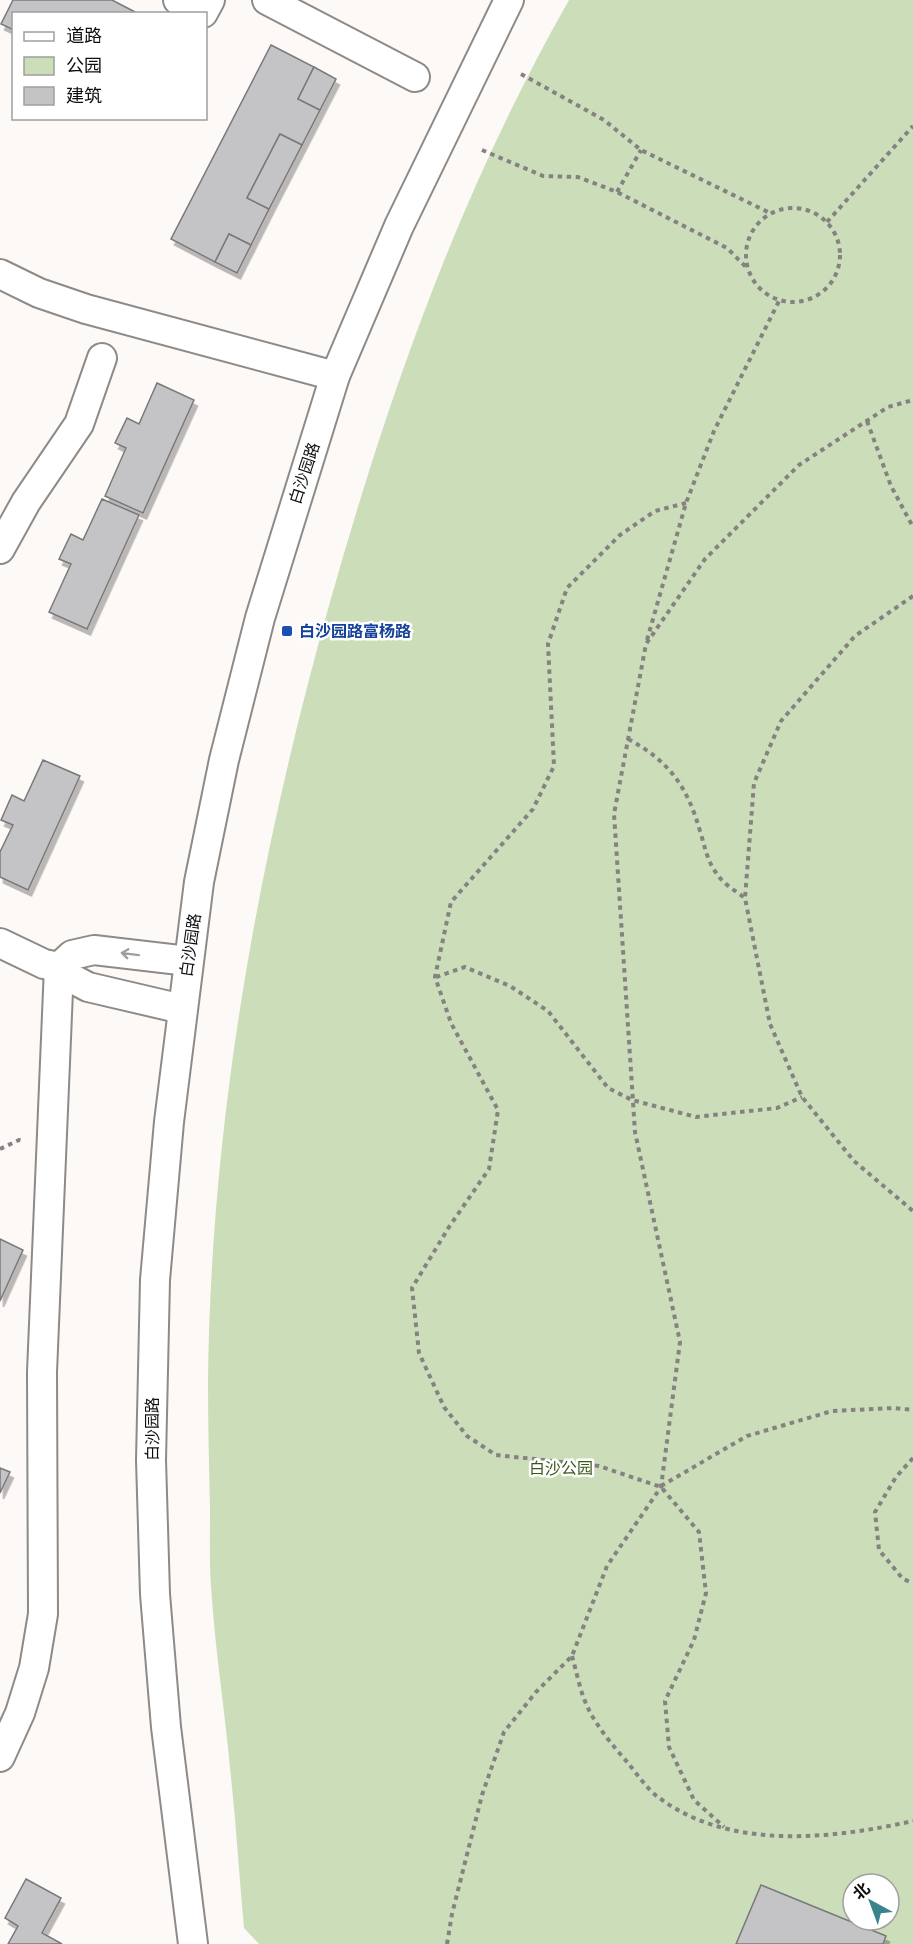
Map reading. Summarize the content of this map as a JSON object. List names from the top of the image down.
{
  "streets": {
    "street": ["白沙园路"]
  },
  "parks": ["白沙公园"],
  "places": {
    "transit": ["白沙园路富杨路"]
  },
  "legend": ["道路", "公园", "建筑"],
  "north": "top left"
}
